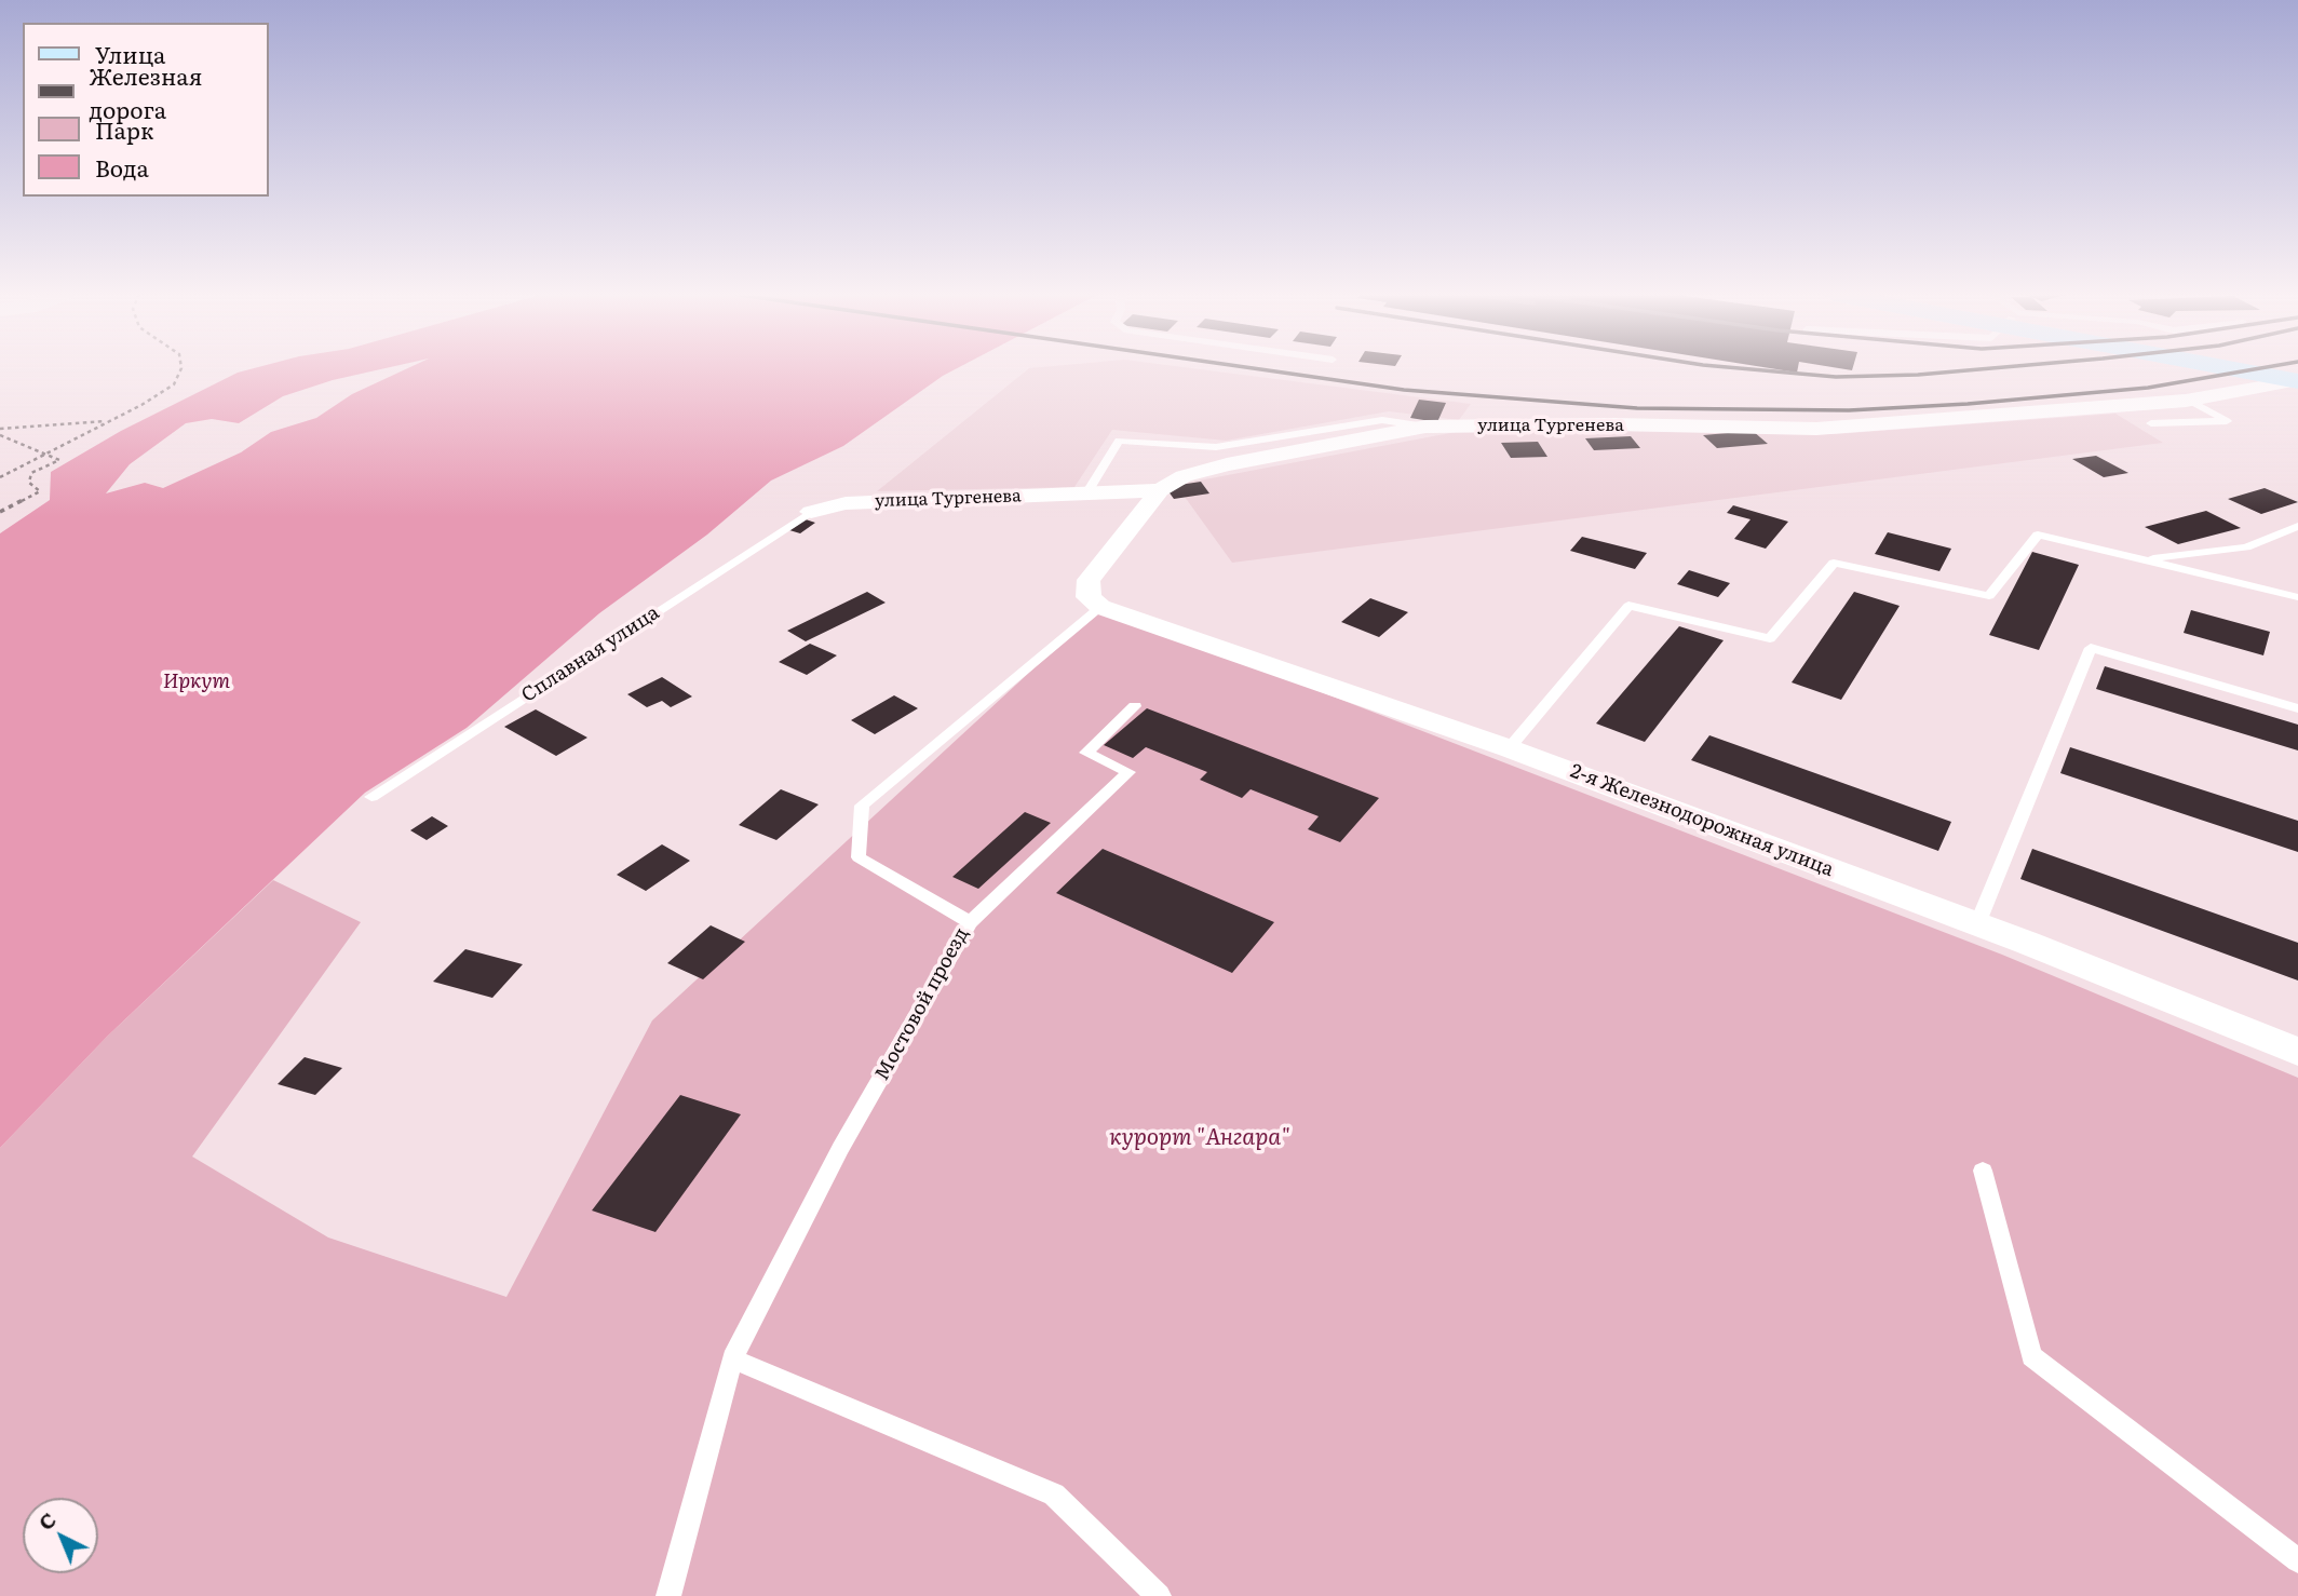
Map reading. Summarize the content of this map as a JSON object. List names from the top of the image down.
{
  "streets": {
    "street": ["улица Тургенева", "2-я Железнодорожная улица"],
    "lane": ["Сплавная улица", "Мостовой проезд"]
  },
  "crossings": [
    ["улица Тургенева", "Сплавная улица"],
    ["2-я Железнодорожная улица", "Мостовой проезд"]
  ],
  "water": ["Иркут"],
  "parks": ["курорт \"Ангара\""],
  "legend": [
    "Улица",
    "Железная дорога",
    "Парк",
    "Вода"
  ],
  "north": "top left"
}
